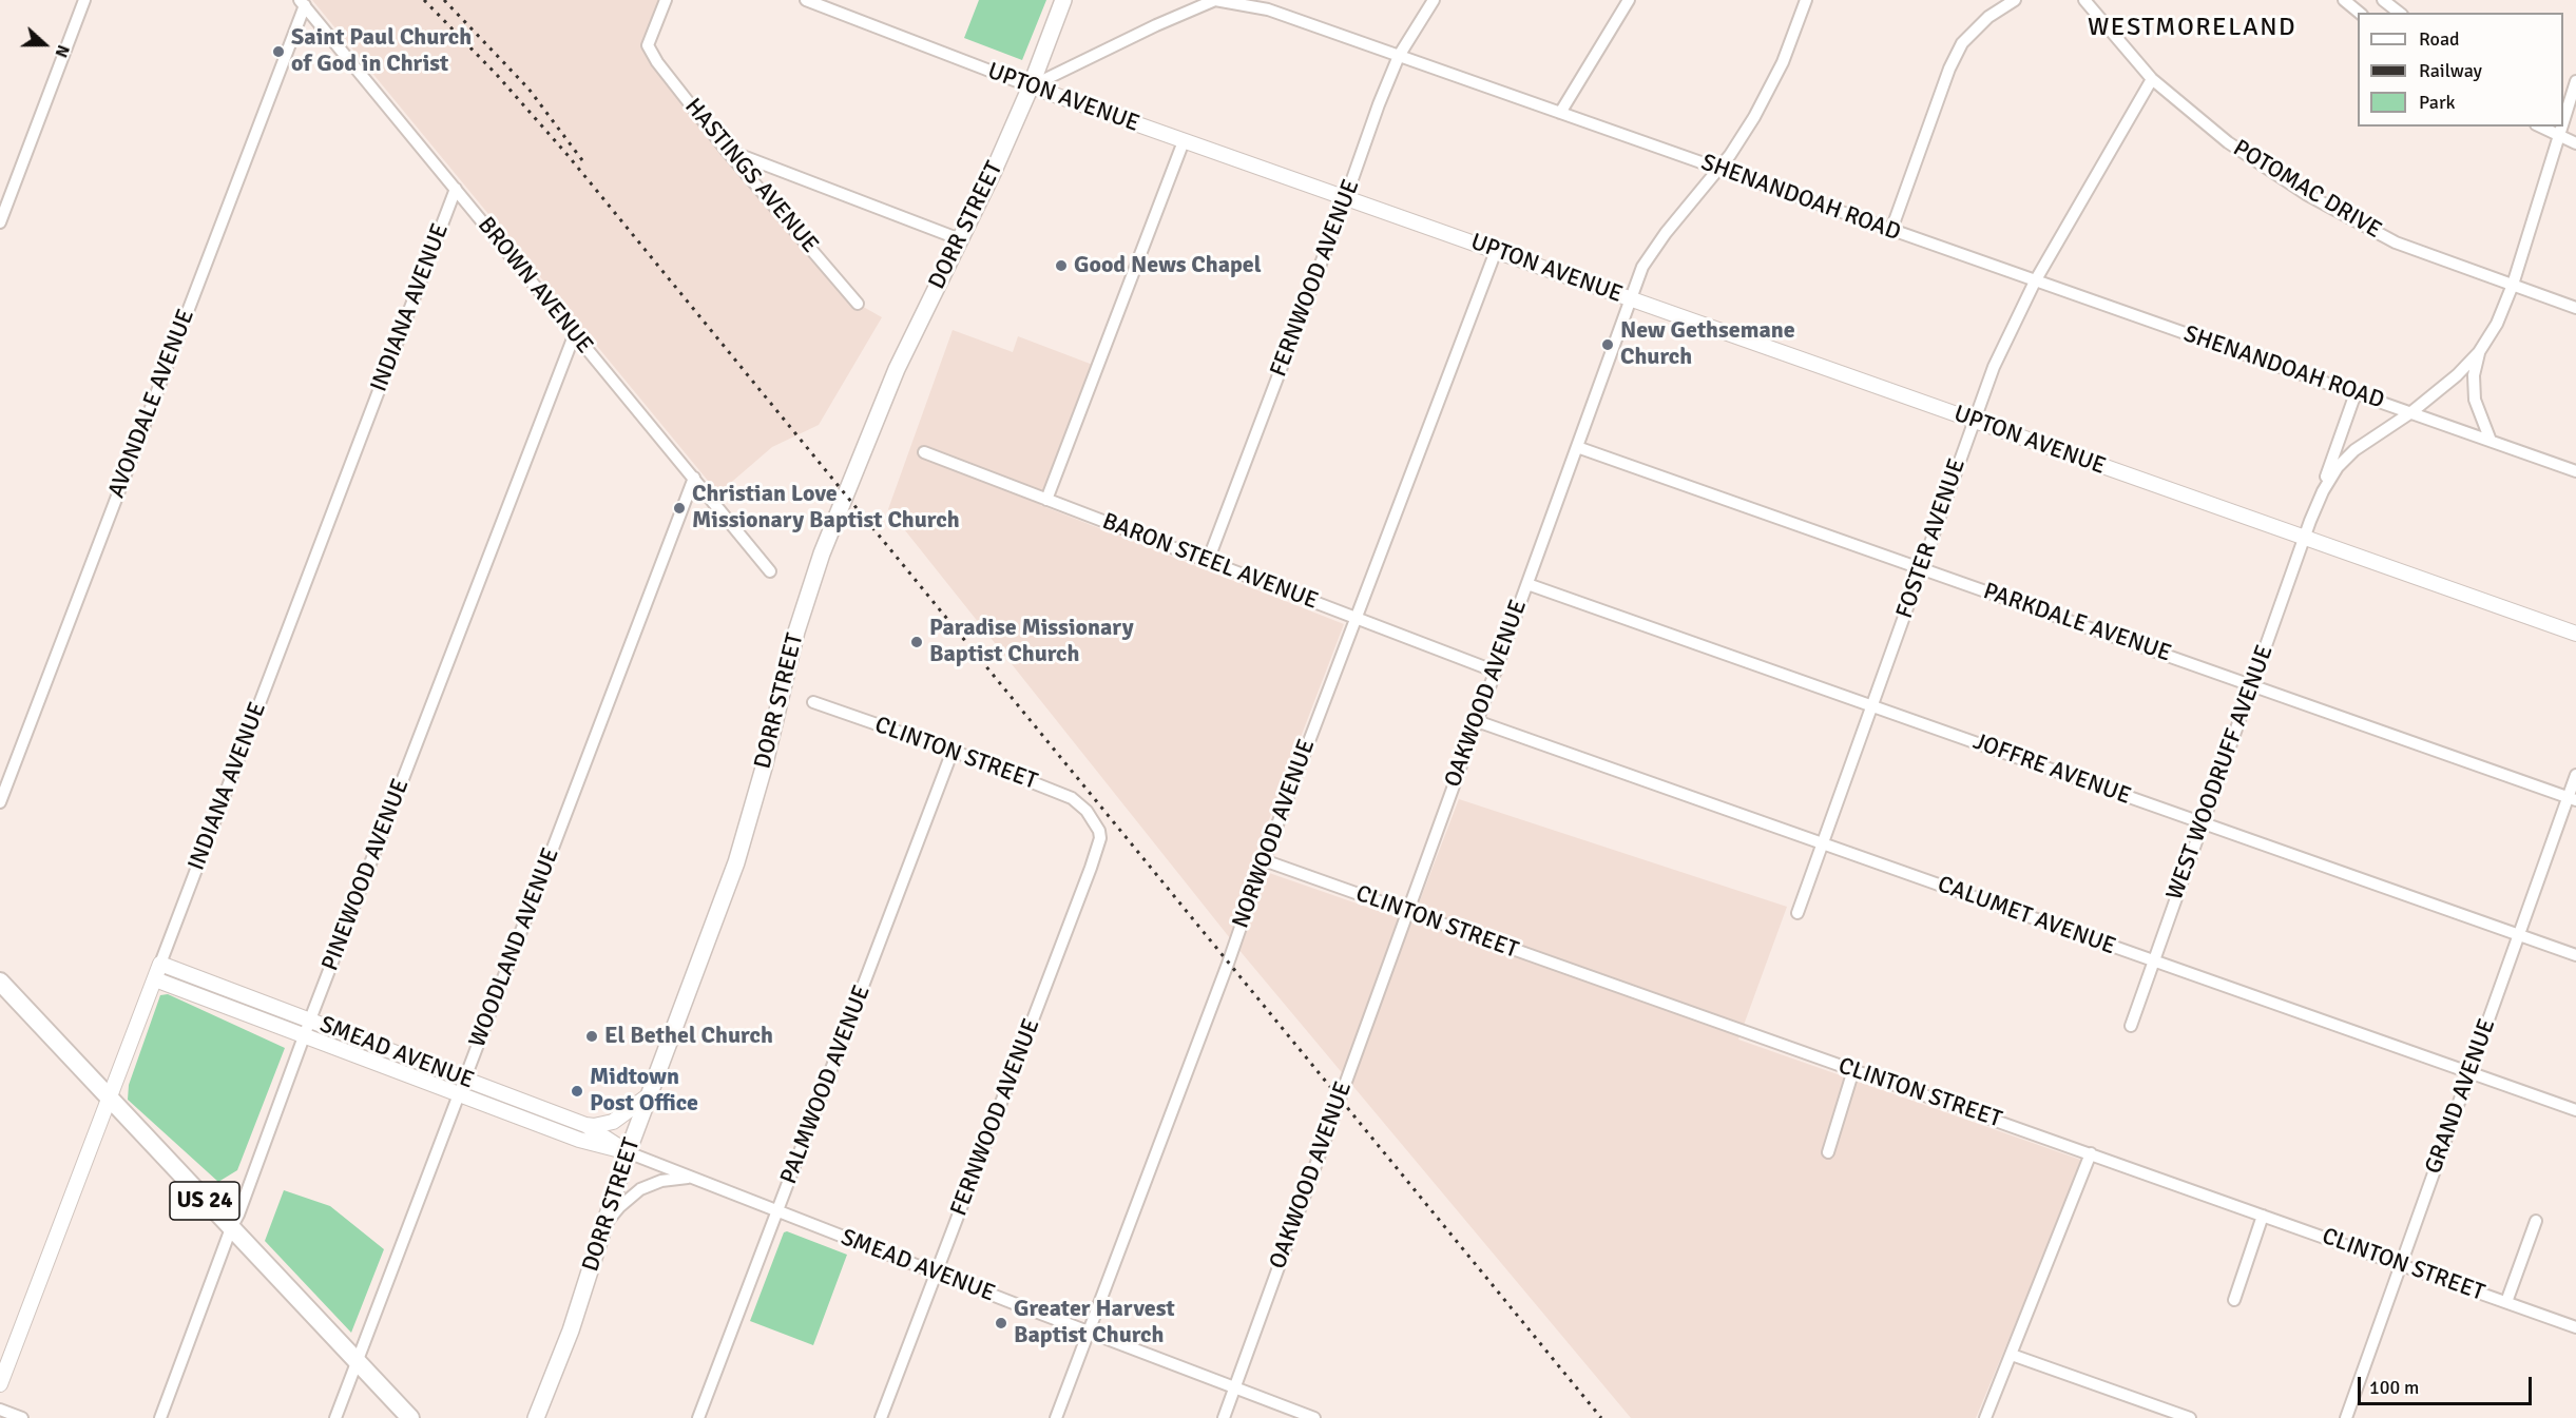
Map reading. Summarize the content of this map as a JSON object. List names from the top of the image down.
{
  "streets": {
    "main road": ["DORR STREET", "US 24"],
    "street": [
      "UPTON AVENUE",
      "HASTINGS AVENUE",
      "POTOMAC DRIVE",
      "SHENANDOAH ROAD",
      "FERNWOOD AVENUE",
      "BROWN AVENUE",
      "INDIANA AVENUE",
      "AVONDALE AVENUE",
      "FOSTER AVENUE",
      "BARON STEEL AVENUE",
      "PARKDALE AVENUE",
      "OAKWOOD AVENUE",
      "CLINTON STREET",
      "JOFFRE AVENUE",
      "WEST WOODRUFF AVENUE",
      "NORWOOD AVENUE",
      "PINEWOOD AVENUE",
      "CALUMET AVENUE",
      "WOODLAND AVENUE",
      "SMEAD AVENUE",
      "PALMWOOD AVENUE",
      "GRAND AVENUE"
    ]
  },
  "crossings": [
    ["UPTON AVENUE", "SHENANDOAH ROAD"],
    ["UPTON AVENUE", "DORR STREET"],
    ["UPTON AVENUE", "FERNWOOD AVENUE"],
    ["UPTON AVENUE", "FOSTER AVENUE"],
    ["UPTON AVENUE", "OAKWOOD AVENUE"],
    ["UPTON AVENUE", "WEST WOODRUFF AVENUE"],
    ["UPTON AVENUE", "NORWOOD AVENUE"],
    ["POTOMAC DRIVE", "FOSTER AVENUE"],
    ["POTOMAC DRIVE", "WEST WOODRUFF AVENUE"],
    ["SHENANDOAH ROAD", "DORR STREET"],
    ["SHENANDOAH ROAD", "FERNWOOD AVENUE"],
    ["SHENANDOAH ROAD", "FOSTER AVENUE"],
    ["SHENANDOAH ROAD", "OAKWOOD AVENUE"],
    ["SHENANDOAH ROAD", "WEST WOODRUFF AVENUE"],
    ["DORR STREET", "SMEAD AVENUE"],
    ["FERNWOOD AVENUE", "BARON STEEL AVENUE"],
    ["FERNWOOD AVENUE", "CLINTON STREET"],
    ["FERNWOOD AVENUE", "SMEAD AVENUE"],
    ["BROWN AVENUE", "INDIANA AVENUE"],
    ["BROWN AVENUE", "AVONDALE AVENUE"],
    ["BROWN AVENUE", "PINEWOOD AVENUE"],
    ["BROWN AVENUE", "WOODLAND AVENUE"],
    ["INDIANA AVENUE", "SMEAD AVENUE"],
    ["INDIANA AVENUE", "US 24"],
    ["FOSTER AVENUE", "PARKDALE AVENUE"],
    ["FOSTER AVENUE", "JOFFRE AVENUE"],
    ["FOSTER AVENUE", "CALUMET AVENUE"],
    ["BARON STEEL AVENUE", "OAKWOOD AVENUE"],
    ["BARON STEEL AVENUE", "NORWOOD AVENUE"],
    ["PARKDALE AVENUE", "OAKWOOD AVENUE"],
    ["PARKDALE AVENUE", "WEST WOODRUFF AVENUE"],
    ["PARKDALE AVENUE", "GRAND AVENUE"],
    ["OAKWOOD AVENUE", "CLINTON STREET"],
    ["OAKWOOD AVENUE", "JOFFRE AVENUE"],
    ["OAKWOOD AVENUE", "CALUMET AVENUE"],
    ["OAKWOOD AVENUE", "SMEAD AVENUE"],
    ["CLINTON STREET", "NORWOOD AVENUE"],
    ["CLINTON STREET", "PALMWOOD AVENUE"],
    ["CLINTON STREET", "GRAND AVENUE"],
    ["JOFFRE AVENUE", "WEST WOODRUFF AVENUE"],
    ["JOFFRE AVENUE", "GRAND AVENUE"],
    ["WEST WOODRUFF AVENUE", "CALUMET AVENUE"],
    ["NORWOOD AVENUE", "SMEAD AVENUE"],
    ["PINEWOOD AVENUE", "SMEAD AVENUE"],
    ["PINEWOOD AVENUE", "US 24"],
    ["CALUMET AVENUE", "GRAND AVENUE"],
    ["WOODLAND AVENUE", "SMEAD AVENUE"],
    ["WOODLAND AVENUE", "US 24"],
    ["SMEAD AVENUE", "PALMWOOD AVENUE"]
  ],
  "districts": ["WESTMORELAND"],
  "places": [
    "Saint Paul Church of God in Christ",
    "Good News Chapel",
    "New Gethsemane Church",
    "Christian Love Missionary Baptist Church",
    "Paradise Missionary Baptist Church",
    "El Bethel Church",
    "Midtown Post Office",
    "Greater Harvest Baptist Church"
  ],
  "legend": ["Road", "Railway", "Park"],
  "scale_bar": "100 m",
  "north": "right"
}
